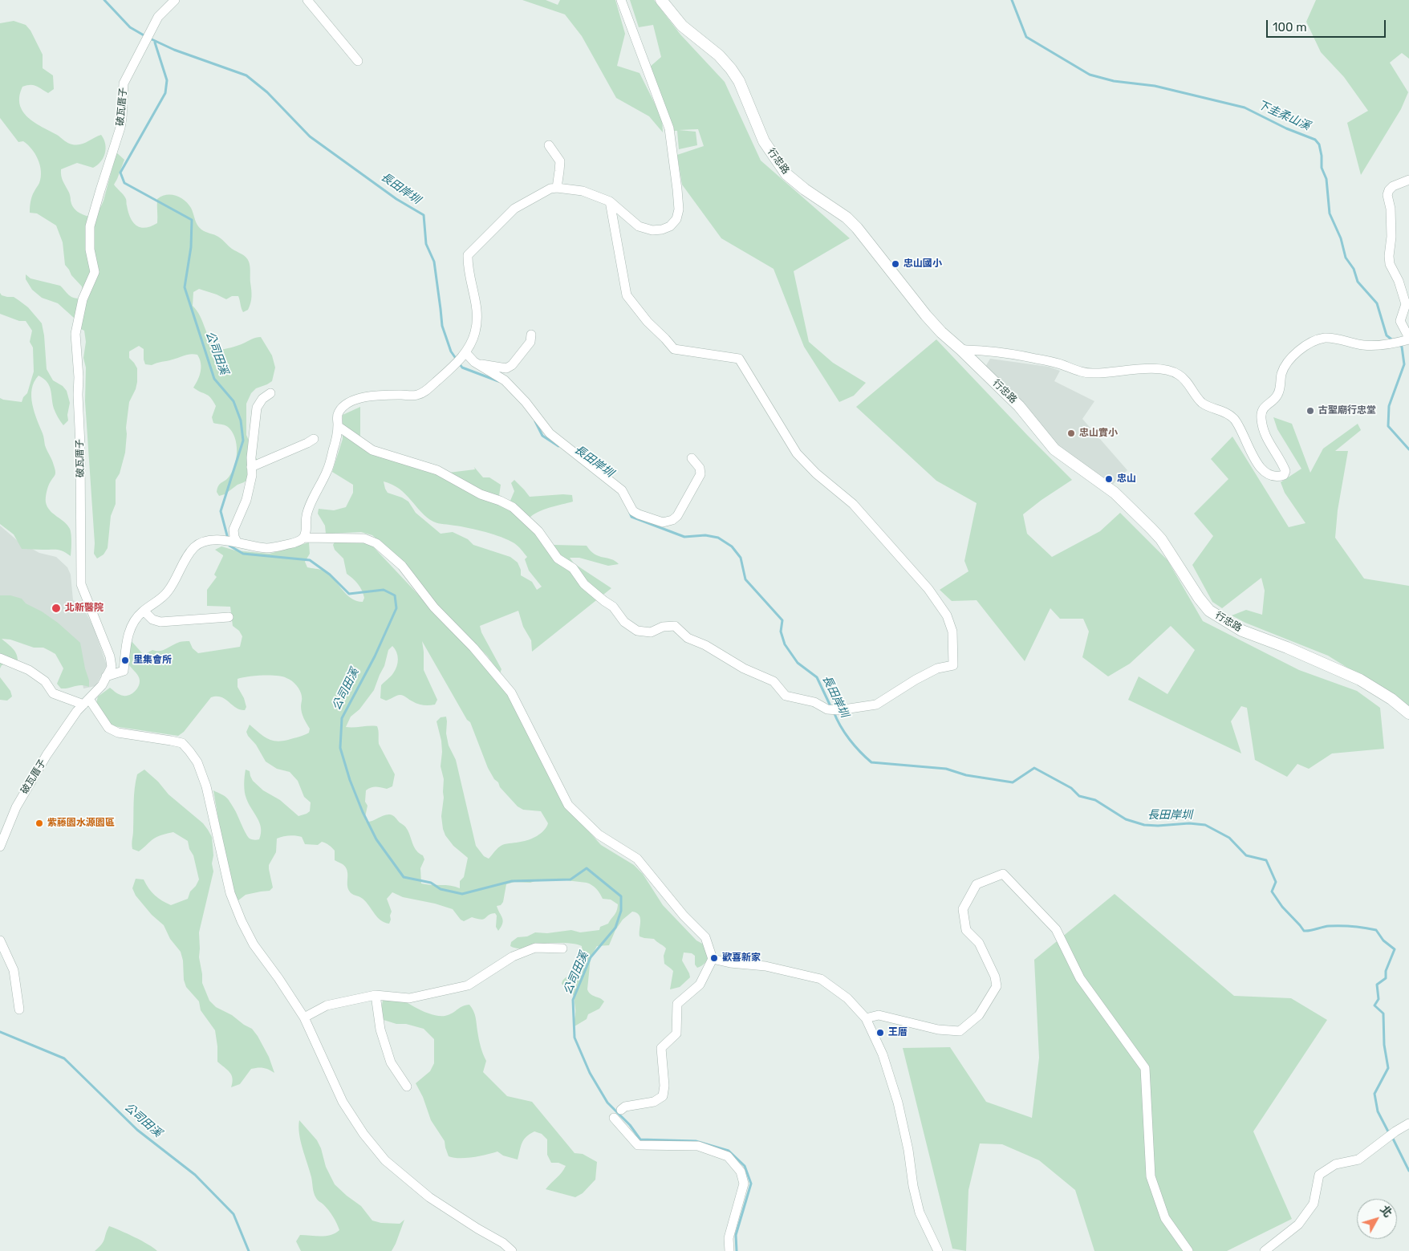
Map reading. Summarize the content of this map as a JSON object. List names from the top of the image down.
{
  "streets": {
    "street": ["破瓦厝子", "行忠路"]
  },
  "water": ["下圭柔山溪", "長田岸圳", "公司田溪"],
  "places": [
    "忠山國小",
    "古聖廟行忠堂",
    "忠山實小",
    "忠山",
    "北新醫院",
    "里集會所",
    "紫藤園水源園區",
    "歡喜新家",
    "王厝"
  ],
  "scale_bar": "100 m",
  "north": "top right"
}
